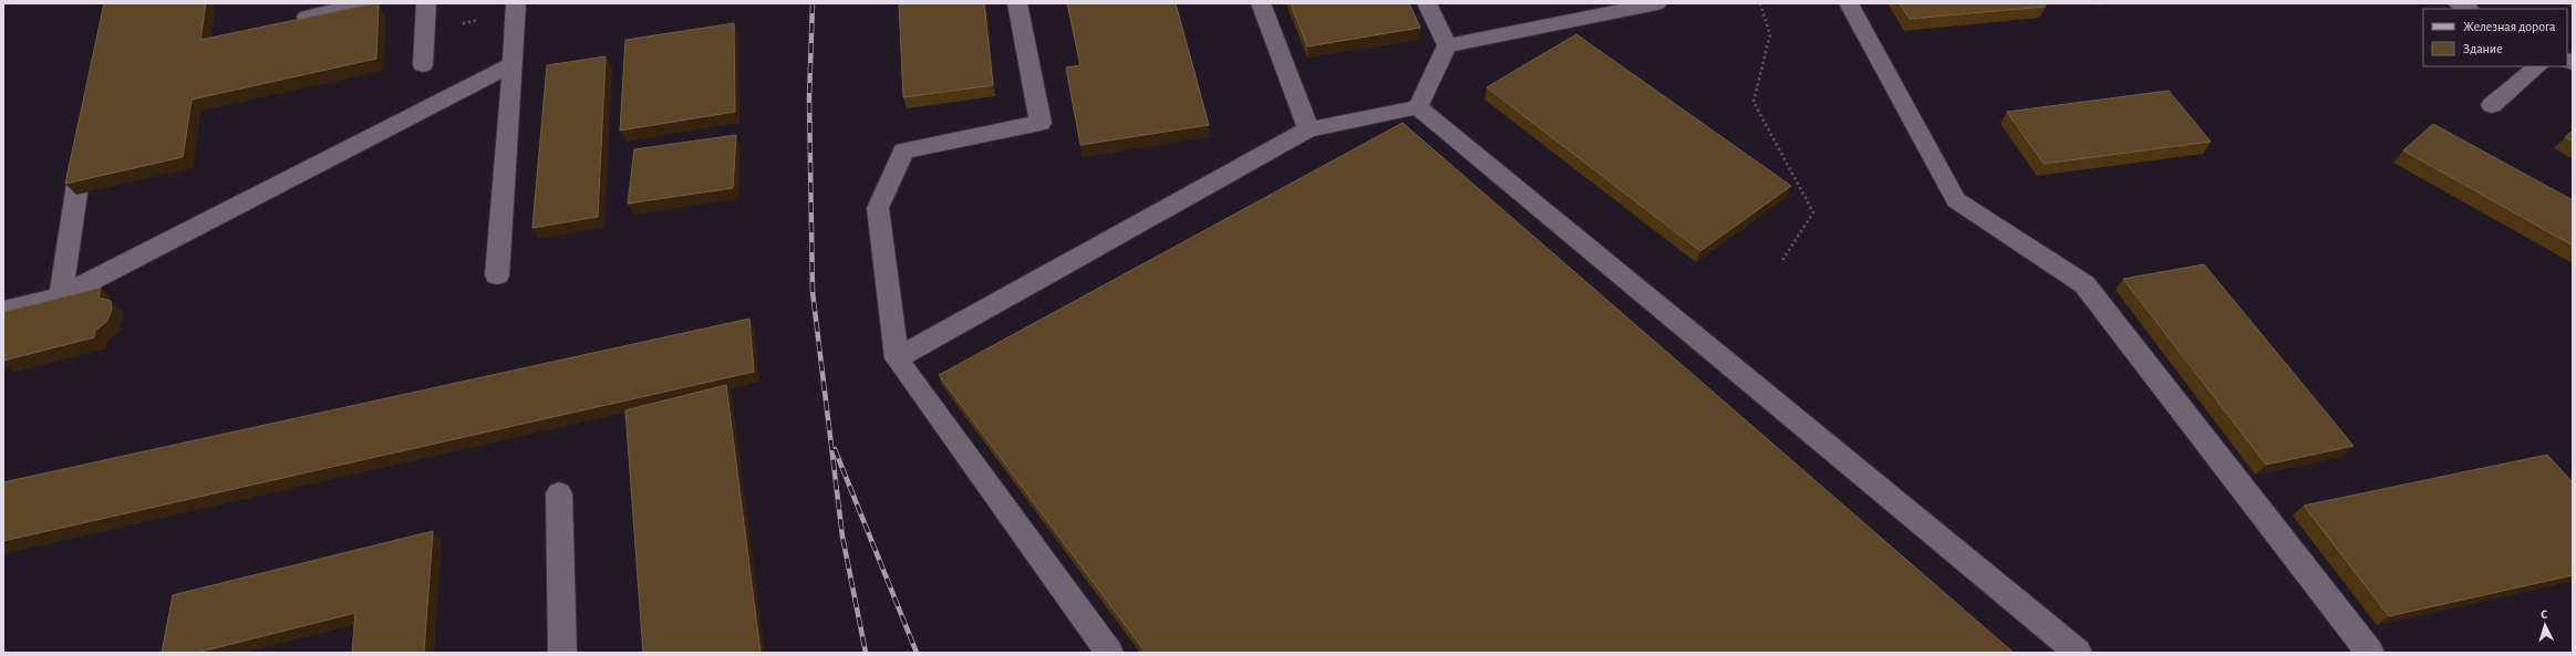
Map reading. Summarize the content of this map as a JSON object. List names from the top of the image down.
{
  "legend": ["Железная дорога", "Здание"],
  "north": "top"
}
